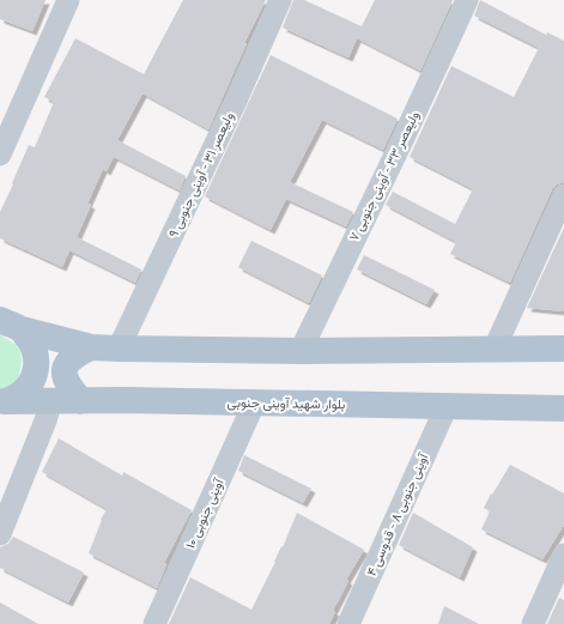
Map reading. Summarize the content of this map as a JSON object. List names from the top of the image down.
{
  "streets": {
    "main road": ["بلوار شهید آوینی جنوبی"],
    "street": [
      "ولیعصر ۳۱ - آوینی جنوبی ۹",
      "ولیعصر ۳۳ - آوینی جنوبی ۷",
      "آوینی جنوبی ۱۰",
      "آوینی جنوبی ۸ - قدوسی ۴"
    ]
  },
  "crossings": [
    ["بلوار شهید آوینی جنوبی", "آوینی جنوبی ۱۰"],
    ["بلوار شهید آوینی جنوبی", "آوینی جنوبی ۸ - قدوسی ۴"]
  ]
}
